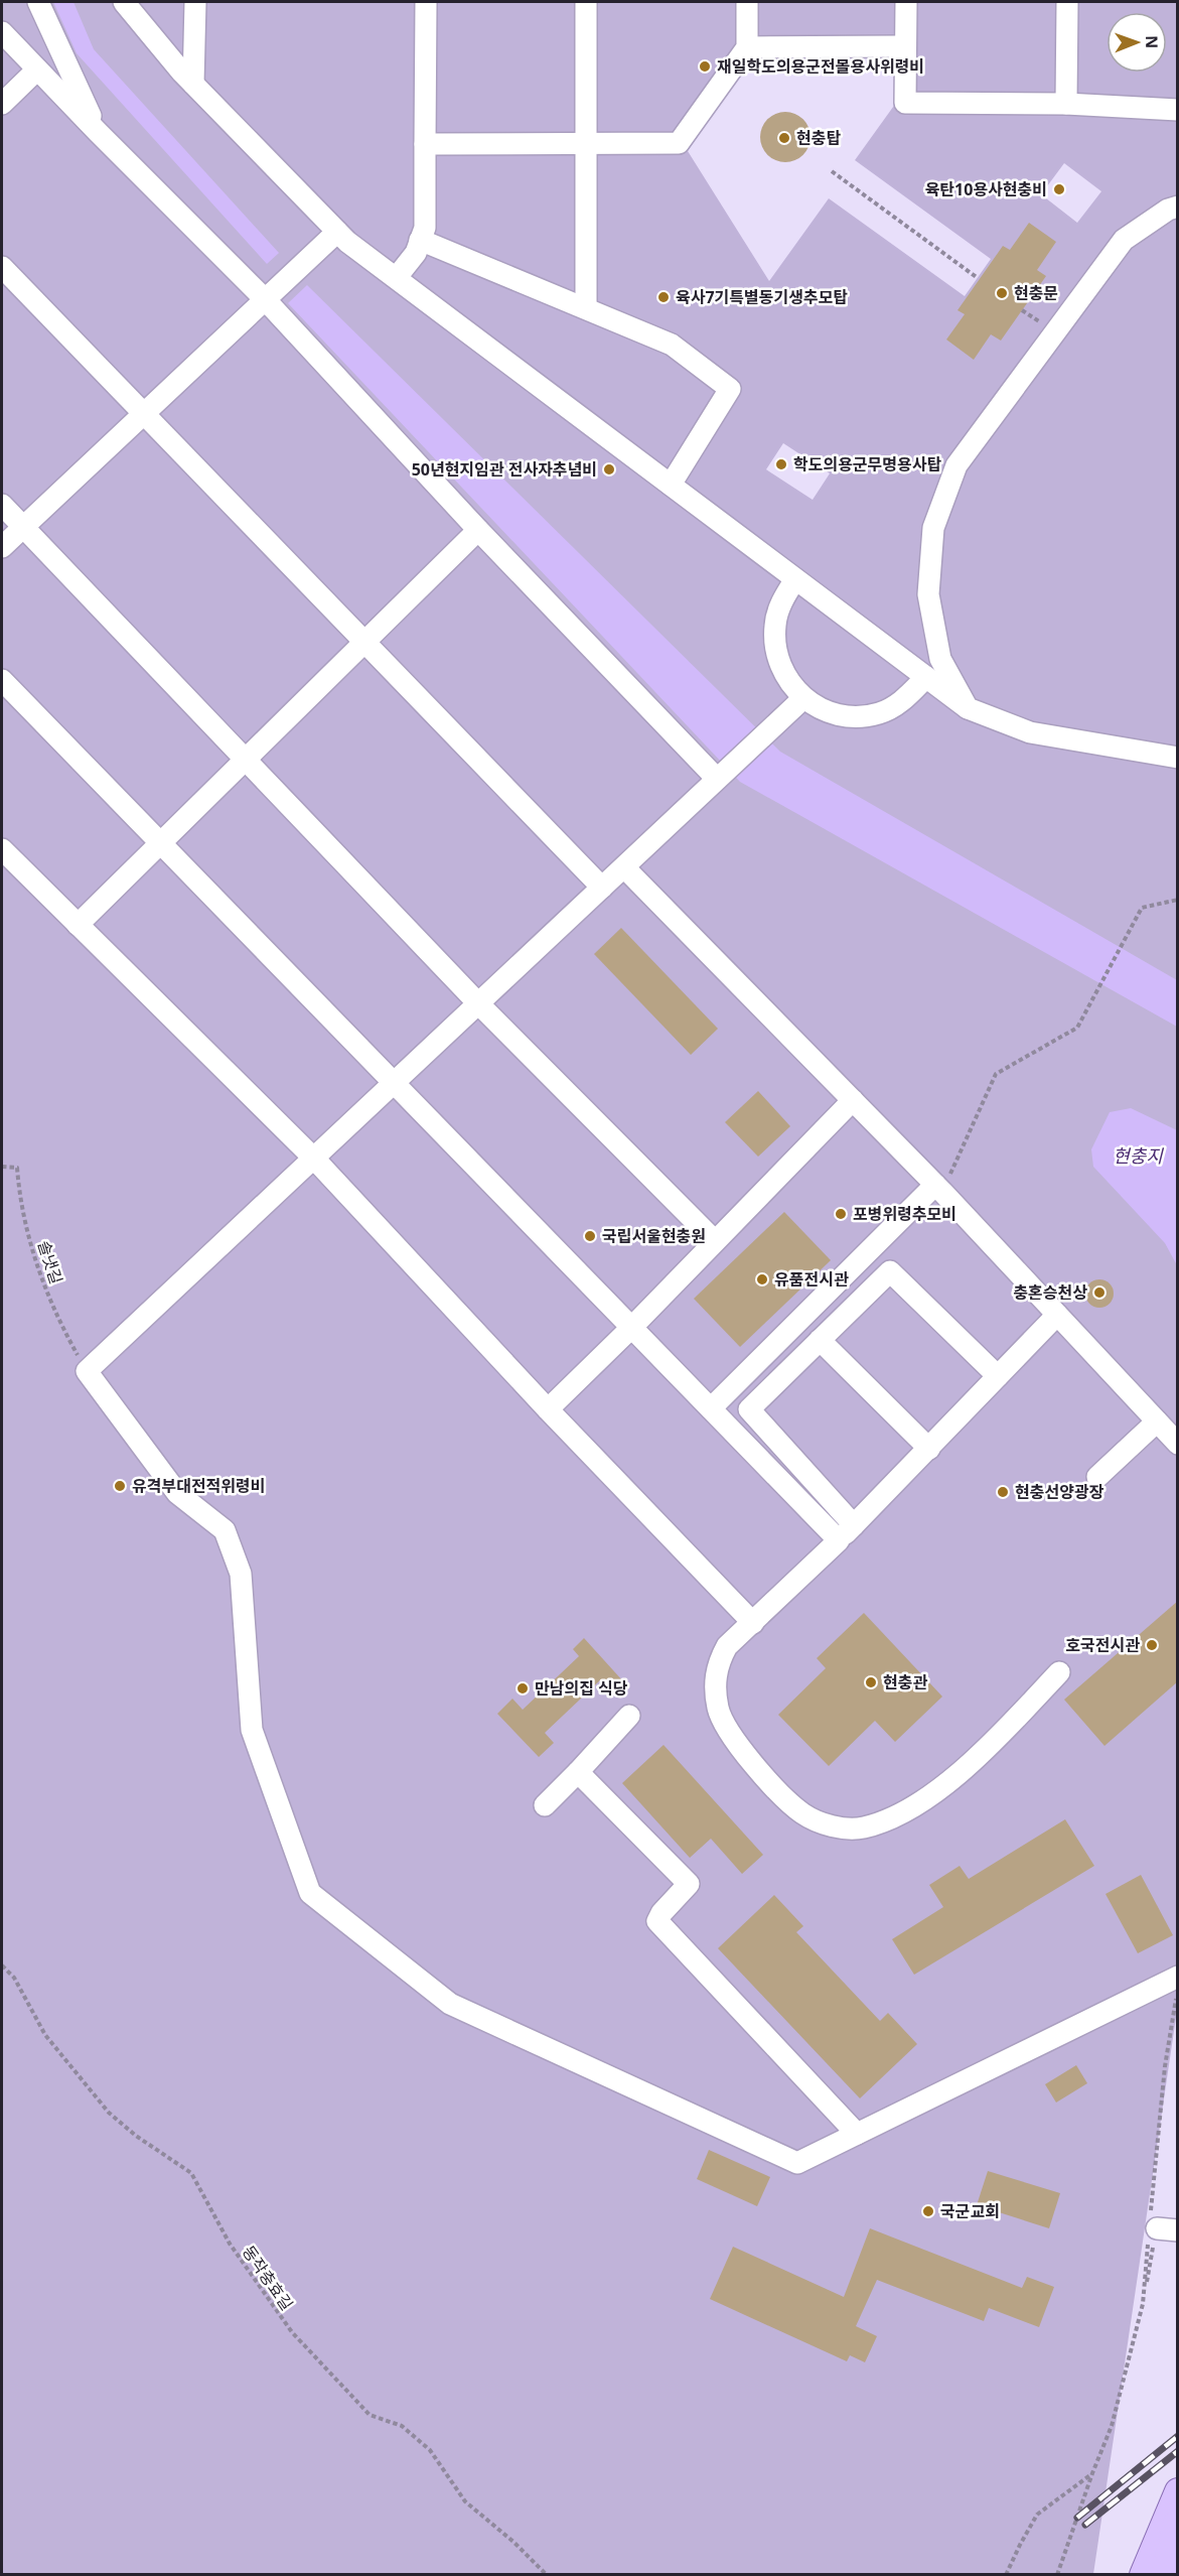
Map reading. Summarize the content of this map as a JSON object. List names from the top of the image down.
{
  "streets": {
    "path": ["솔냇길", "동작충효길"]
  },
  "water": ["현충지"],
  "places": [
    "재일학도의용군전몰용사위령비",
    "현충탑",
    "육탄10용사현충비",
    "현충문",
    "육사7기특별동기생추모탑",
    "학도의용군무명용사탑",
    "50년현지임관 전사자추념비",
    "포병위령추모비",
    "국립서울현충원",
    "유품전시관",
    "충혼승천상",
    "유격부대전적위령비",
    "현충선양광장",
    "호국전시관",
    "현충관",
    "만남의집 식당",
    "국군교회"
  ],
  "north": "right"
}
